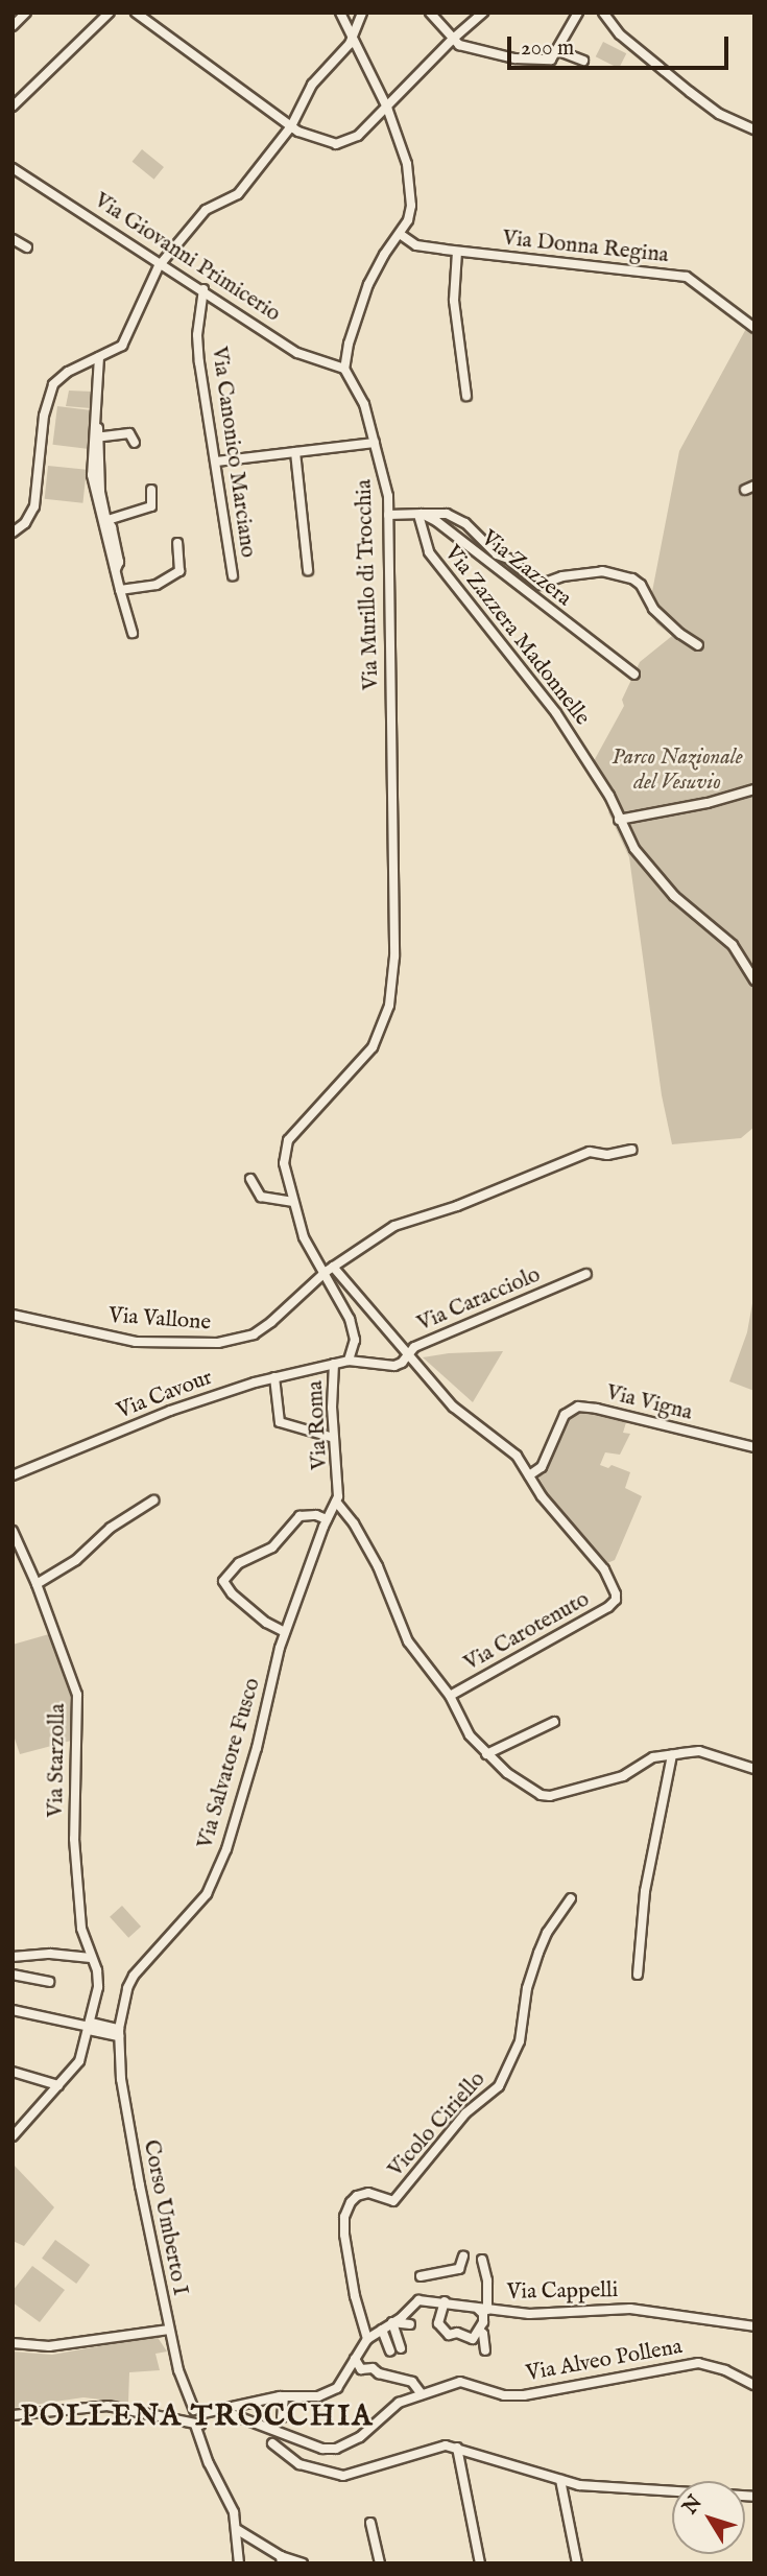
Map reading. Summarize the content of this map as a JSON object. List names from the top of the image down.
{
  "streets": {
    "street": [
      "Via Donna Regina",
      "Via Giovanni Primicerio",
      "Via Canonico Marciano",
      "Via Zazzera",
      "Via Murillo di Trocchia",
      "Via Zazzera Madonnelle",
      "Via Caracciolo",
      "Via Vallone",
      "Via Cavour",
      "Via Vigna",
      "Via Roma",
      "Via Carotenuto",
      "Via Starzolla",
      "Via Salvatore Fusco",
      "Vicolo Ciriello",
      "Corso Umberto I",
      "Via Cappelli",
      "Via Alveo Pollena"
    ]
  },
  "crossings": [
    ["Via Giovanni Primicerio", "Via Canonico Marciano"],
    ["Via Giovanni Primicerio", "Via Murillo di Trocchia"],
    ["Via Zazzera", "Via Zazzera Madonnelle"],
    ["Via Murillo di Trocchia", "Via Vallone"],
    ["Via Caracciolo", "Via Cavour"],
    ["Via Caracciolo", "Via Roma"],
    ["Via Cavour", "Via Roma"],
    ["Via Vigna", "Via Carotenuto"],
    ["Via Roma", "Via Salvatore Fusco"],
    ["Via Salvatore Fusco", "Corso Umberto I"],
    ["Vicolo Ciriello", "Via Cappelli"],
    ["Corso Umberto I", "Via Cappelli"],
    ["Via Cappelli", "Via Alveo Pollena"]
  ],
  "districts": ["POLLENA TROCCHIA"],
  "parks": ["Parco Nazionale del Vesuvio"],
  "scale_bar": "200 m",
  "north": "top left"
}
